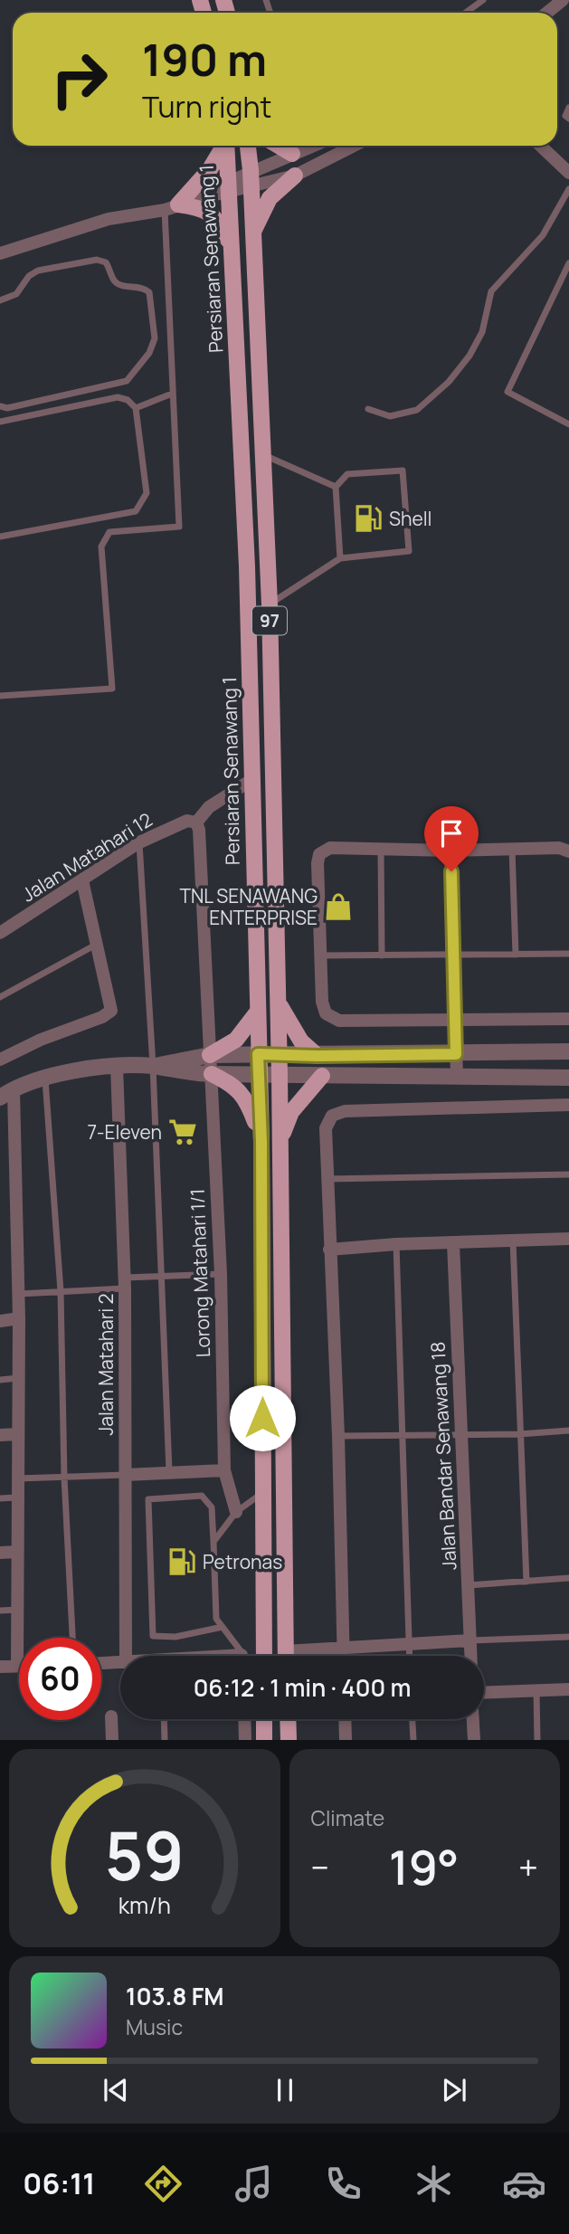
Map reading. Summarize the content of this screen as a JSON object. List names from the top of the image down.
{
  "streets": {
    "main road": ["Persiaran Senawang 1", "97"],
    "street": [
      "Jalan Matahari 12",
      "Lorong Matahari 1/1",
      "Jalan Matahari 2",
      "Jalan Bandar Senawang 18"
    ]
  },
  "crossings": [
    ["Jalan Matahari 12", "Lorong Matahari 1/1"]
  ],
  "places": {
    "fuel station": ["Shell", "Petronas"],
    "shop": ["TNL SENAWANG ENTERPRISE"],
    "supermarket": ["7-Eleven"]
  },
  "page": {
    "turn": ["190 m", "Turn right"],
    "limit": "60",
    "trip": "06:12 · 1 min · 400 m",
    "tile": "Climate",
    "heat": ["−", "19°", "+"],
    "song": ["103.8 FM", "Music"],
    "tabs": "06:11",
    "gauge": ["59", "km/h"]
  }
}
